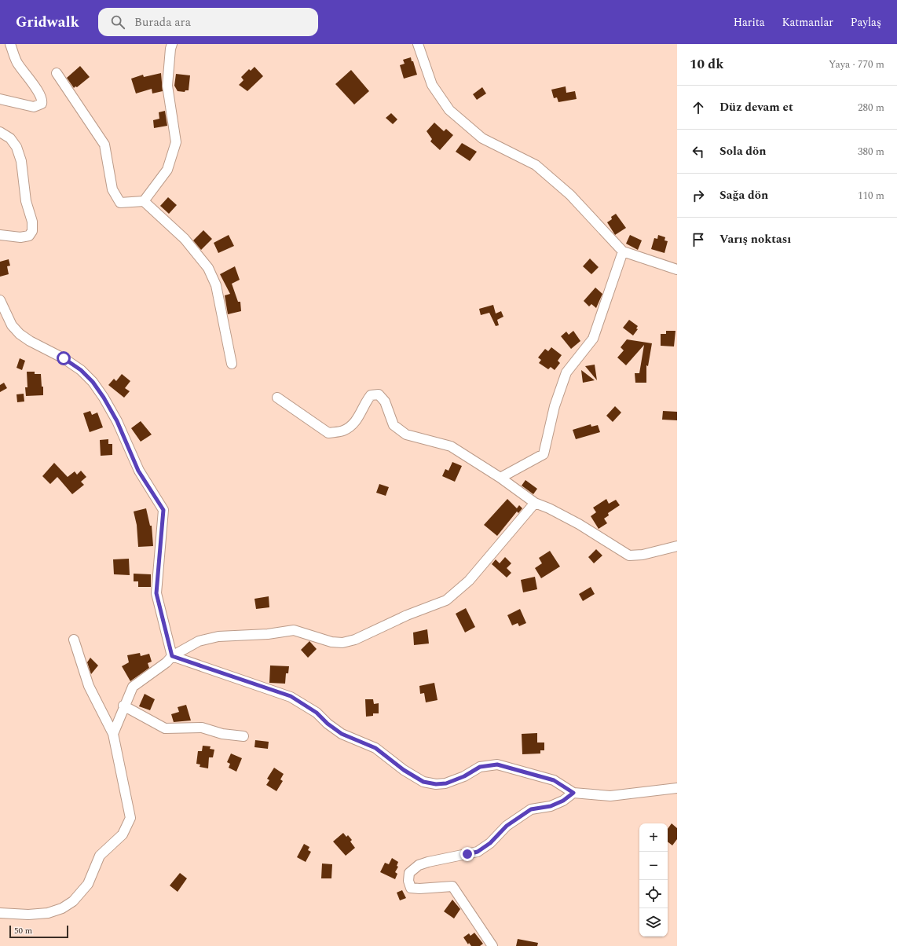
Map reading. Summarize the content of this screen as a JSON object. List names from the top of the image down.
{
  "scale_bar": "50 m",
  "page": {
    "header": "Gridwalk",
    "search": "Burada ara",
    "nav": ["Harita", "Katmanlar", "Paylaş"],
    "heading": ["10 dk", "Yaya · 770 m"],
    "list": [
      ["Düz devam et", "280 m"],
      ["Sola dön", "380 m"],
      ["Sağa dön", "110 m"],
      "Varış noktası"
    ],
    "map_buttons": ["+", "−"],
    "scale": "50 m"
  }
}
